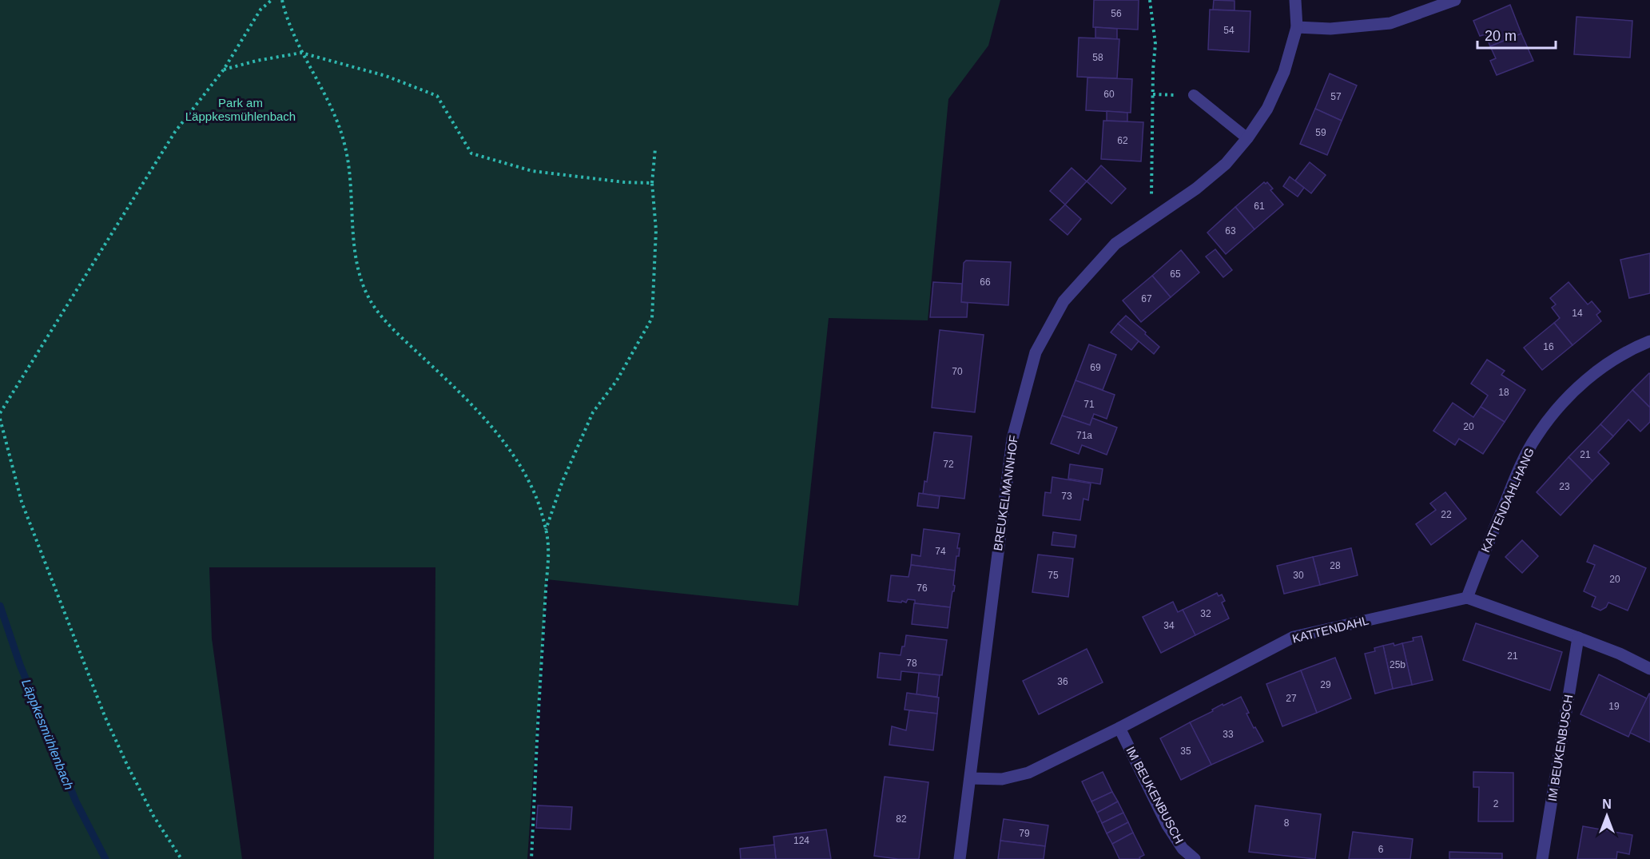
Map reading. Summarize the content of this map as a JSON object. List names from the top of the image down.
{
  "streets": {
    "street": [
      "BREUKELMANNHOF",
      "KATTENDAHLHANG",
      "KATTENDAHL",
      "IM BEUKENBUSCH"
    ]
  },
  "crossings": [
    ["BREUKELMANNHOF", "KATTENDAHL"],
    ["KATTENDAHLHANG", "KATTENDAHL"],
    ["KATTENDAHL", "IM BEUKENBUSCH"]
  ],
  "water": ["Läppkesmühlenbach"],
  "parks": ["Park am Läppkesmühlenbach"],
  "house_numbers": [
    "56",
    "54",
    "58",
    "60",
    "57",
    "59",
    "62",
    "61",
    "63",
    "65",
    "66",
    "67",
    "14",
    "16",
    "69",
    "70",
    "18",
    "71",
    "20",
    "71a",
    "21",
    "72",
    "23",
    "73",
    "22",
    "74",
    "28",
    "75",
    "30",
    "20",
    "76",
    "32",
    "34",
    "21",
    "78",
    "25b",
    "36",
    "29",
    "27",
    "19",
    "33",
    "35",
    "2",
    "82",
    "8",
    "79",
    "124",
    "6"
  ],
  "scale_bar": "20 m",
  "north": "top"
}
